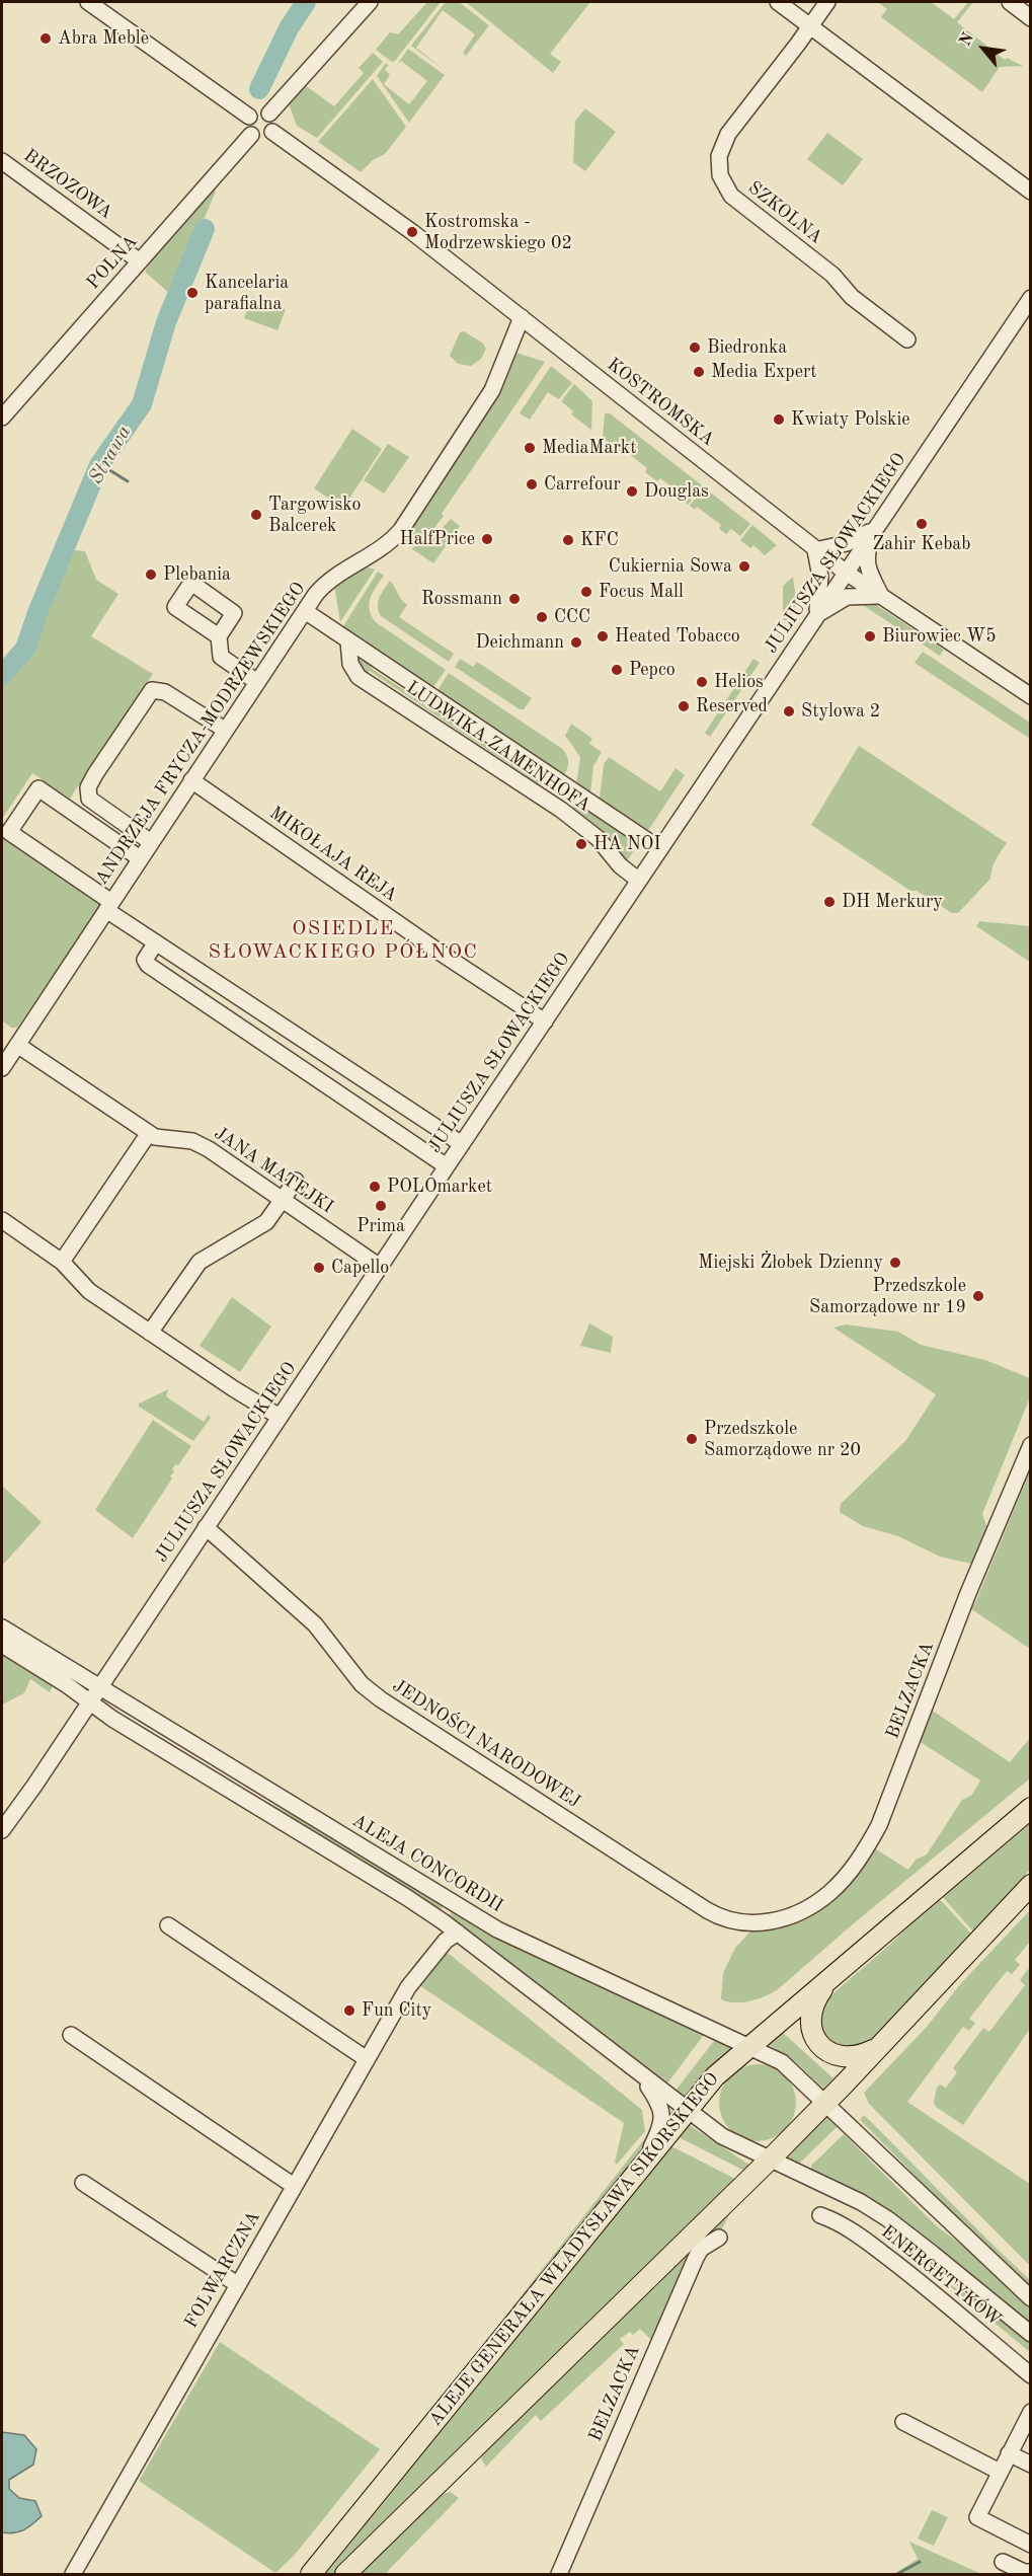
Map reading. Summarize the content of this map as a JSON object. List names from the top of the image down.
{
  "streets": {
    "main road": ["ALEJE GENERAŁA WŁADYSŁAWA SIKORSKIEGO"],
    "street": [
      "BRZOZOWA",
      "SZKOLNA",
      "POLNA",
      "KOSTROMSKA",
      "JULIUSZA SŁOWACKIEGO",
      "ANDRZEJA FRYCZA-MODRZEWSKIEGO",
      "LUDWIKA ZAMENHOFA",
      "MIKOŁAJA REJA",
      "JANA MATEJKI",
      "BELZACKA",
      "JEDNOŚCI NARODOWEJ",
      "ALEJA CONCORDII",
      "FOLWARCZNA",
      "ENERGETYKÓW"
    ]
  },
  "crossings": [
    ["BRZOZOWA", "POLNA"],
    ["POLNA", "KOSTROMSKA"],
    ["KOSTROMSKA", "JULIUSZA SŁOWACKIEGO"],
    ["KOSTROMSKA", "ANDRZEJA FRYCZA-MODRZEWSKIEGO"],
    ["JULIUSZA SŁOWACKIEGO", "LUDWIKA ZAMENHOFA"],
    ["JULIUSZA SŁOWACKIEGO", "MIKOŁAJA REJA"],
    ["JULIUSZA SŁOWACKIEGO", "JANA MATEJKI"],
    ["JULIUSZA SŁOWACKIEGO", "JEDNOŚCI NARODOWEJ"],
    ["JULIUSZA SŁOWACKIEGO", "ALEJA CONCORDII"],
    ["ANDRZEJA FRYCZA-MODRZEWSKIEGO", "LUDWIKA ZAMENHOFA"],
    ["ANDRZEJA FRYCZA-MODRZEWSKIEGO", "MIKOŁAJA REJA"],
    ["ANDRZEJA FRYCZA-MODRZEWSKIEGO", "JANA MATEJKI"],
    ["BELZACKA", "JEDNOŚCI NARODOWEJ"],
    ["ALEJA CONCORDII", "ALEJE GENERAŁA WŁADYSŁAWA SIKORSKIEGO"]
  ],
  "districts": ["OSIEDLE SŁOWACKIEGO PÓŁNOC"],
  "water": ["Strawa"],
  "places": [
    "Abra Meble",
    "Kostromska - Modrzewskiego 02",
    "Kancelaria parafialna",
    "Biedronka",
    "Media Expert",
    "Kwiaty Polskie",
    "MediaMarkt",
    "Carrefour",
    "Douglas",
    "Targowisko Balcerek",
    "Zahir Kebab",
    "HalfPrice",
    "KFC",
    "Cukiernia Sowa",
    "Plebania",
    "Focus Mall",
    "Rossmann",
    "CCC",
    "Heated Tobacco",
    "Biurowiec W5",
    "Deichmann",
    "Pepco",
    "Helios",
    "Reserved",
    "Stylowa 2",
    "HA NOI",
    "DH Merkury",
    "POLOmarket",
    "Prima",
    "Miejski Żłobek Dzienny",
    "Capello",
    "Przedszkole Samorządowe nr 19",
    "Przedszkole Samorządowe nr 20",
    "Fun City"
  ],
  "north": "top left"
}
